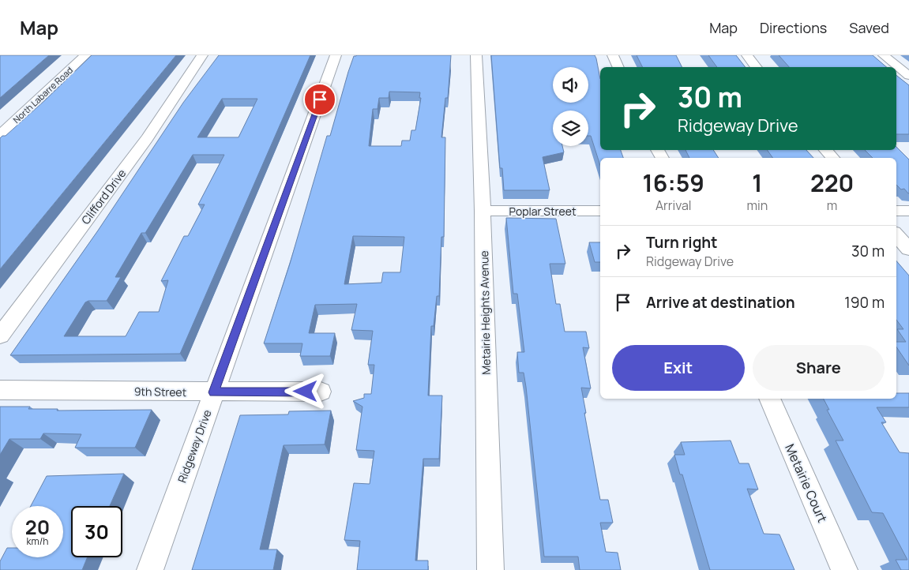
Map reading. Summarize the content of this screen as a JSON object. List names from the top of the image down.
{
  "streets": {
    "street": [
      "North Labarre Road",
      "Clifford Drive",
      "Poplar Street",
      "Metairie Heights Avenue",
      "9th Street",
      "Ridgeway Drive",
      "Metairie Court"
    ]
  },
  "crossings": [
    ["Poplar Street", "Metairie Heights Avenue"],
    ["9th Street", "Ridgeway Drive"]
  ],
  "page": {
    "header": "Map",
    "nav": ["Map", "Directions", "Saved"],
    "turn": ["30 m", "Ridgeway Drive"],
    "eta": [
      "16:59",
      "Arrival",
      "1",
      "min",
      "220",
      "m"
    ],
    "list": [
      {
        "name": "Turn right",
        "note": "Ridgeway Drive",
        "value": "30 m"
      },
      {
        "name": "Arrive at destination",
        "value": "190 m"
      }
    ],
    "buttons": ["Exit", "Share"],
    "speed": "20 km/h",
    "limit": "30"
  }
}
